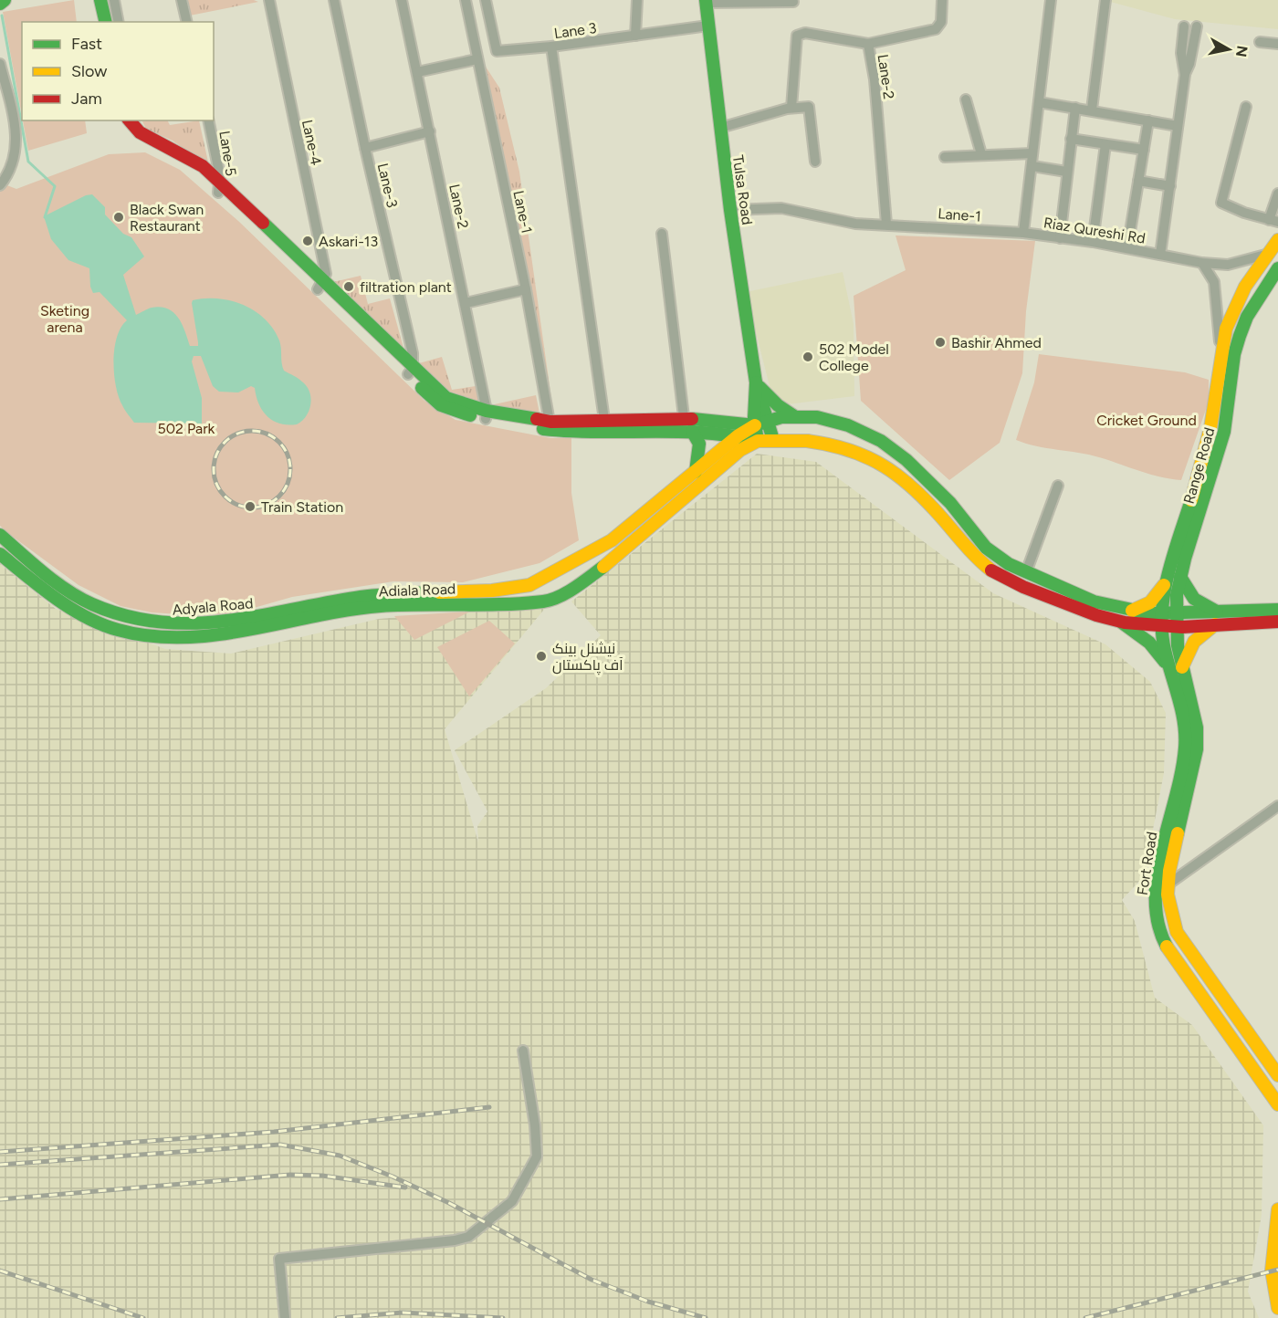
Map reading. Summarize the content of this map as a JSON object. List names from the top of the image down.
{
  "streets": {
    "main road": [
      "Tulsa Road",
      "Range Road",
      "Adiala Road",
      "Adyala Road",
      "Fort Road"
    ],
    "street": [
      "Lane 3",
      "Lane-2",
      "Lane-4",
      "Lane-5",
      "Lane-3",
      "Lane-1",
      "Riaz Qureshi Rd"
    ]
  },
  "crossings": [
    ["Lane 3", "Tulsa Road"],
    ["Lane-2", "Lane-1"],
    ["Tulsa Road", "Lane-1"],
    ["Tulsa Road", "Adiala Road"],
    ["Lane-1", "Riaz Qureshi Rd"],
    ["Range Road", "Adiala Road"],
    ["Range Road", "Fort Road"],
    ["Adiala Road", "Adyala Road"],
    ["Adiala Road", "Fort Road"]
  ],
  "parks": ["Sketing arena", "Cricket Ground", "502 Park"],
  "places": [
    "Black Swan Restaurant",
    "Askari-13",
    "filtration plant",
    "Bashir Ahmed",
    "502 Model College",
    "Train Station",
    "نیشنل بینک آف پاکستان"
  ],
  "legend": ["Fast", "Slow", "Jam"],
  "north": "right"
}
